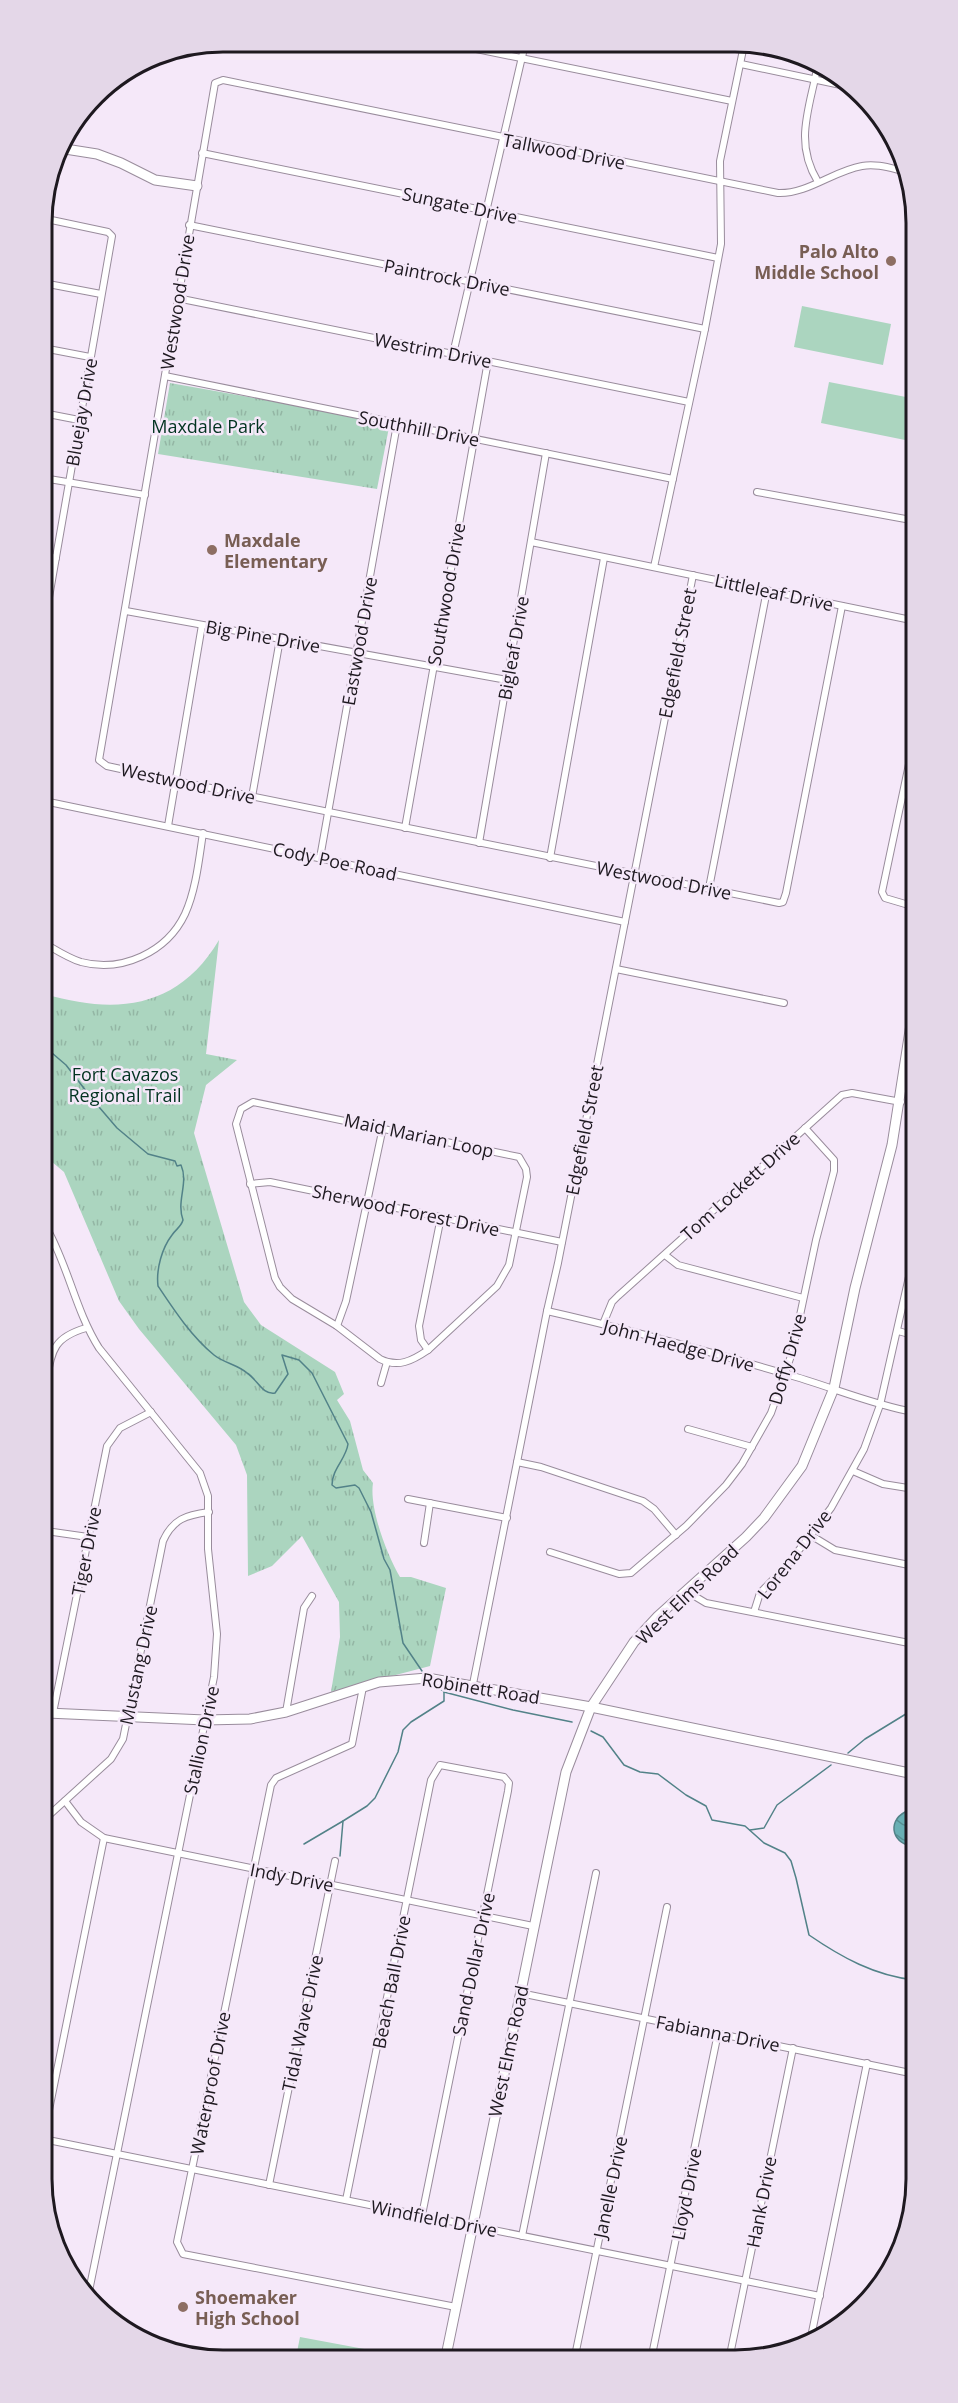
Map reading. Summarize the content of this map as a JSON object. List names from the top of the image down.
{
  "streets": {
    "main road": ["West Elms Road", "Robinett Road"],
    "street": [
      "Tallwood Drive",
      "Sungate Drive",
      "Paintrock Drive",
      "Westwood Drive",
      "Westrim Drive",
      "Bluejay Drive",
      "Southhill Drive",
      "Littleleaf Drive",
      "Southwood Drive",
      "Big Pine Drive",
      "Eastwood Drive",
      "Bigleaf Drive",
      "Edgefield Street",
      "Cody Poe Road",
      "Maid Marian Loop",
      "Tom Lockett Drive",
      "Sherwood Forest Drive",
      "John Haedge Drive",
      "Doffy Drive",
      "Tiger Drive",
      "Lorena Drive",
      "Mustang Drive",
      "Stallion Drive",
      "Indy Drive",
      "Sand Dollar Drive",
      "Beach Ball Drive",
      "Tidal Wave Drive",
      "Fabianna Drive",
      "Waterproof Drive",
      "Janelle Drive",
      "Lloyd Drive",
      "Hank Drive",
      "Windfield Drive"
    ]
  },
  "crossings": [
    ["Tallwood Drive", "Westwood Drive"],
    ["Sungate Drive", "Westwood Drive"],
    ["Paintrock Drive", "Westwood Drive"],
    ["Westwood Drive", "Westrim Drive"],
    ["Westwood Drive", "Southhill Drive"],
    ["Westwood Drive", "Littleleaf Drive"],
    ["Westwood Drive", "Southwood Drive"],
    ["Westwood Drive", "Big Pine Drive"],
    ["Westwood Drive", "Eastwood Drive"],
    ["Westwood Drive", "Bigleaf Drive"],
    ["Westwood Drive", "Edgefield Street"],
    ["Westrim Drive", "Southwood Drive"],
    ["Southhill Drive", "Southwood Drive"],
    ["Southhill Drive", "Eastwood Drive"],
    ["Southhill Drive", "Bigleaf Drive"],
    ["Littleleaf Drive", "Bigleaf Drive"],
    ["Littleleaf Drive", "Edgefield Street"],
    ["Southwood Drive", "Big Pine Drive"],
    ["Big Pine Drive", "Eastwood Drive"],
    ["Big Pine Drive", "Bigleaf Drive"],
    ["Eastwood Drive", "Cody Poe Road"],
    ["Edgefield Street", "Cody Poe Road"],
    ["Edgefield Street", "Sherwood Forest Drive"],
    ["Edgefield Street", "John Haedge Drive"],
    ["Edgefield Street", "Robinett Road"],
    ["Maid Marian Loop", "Sherwood Forest Drive"],
    ["Tom Lockett Drive", "John Haedge Drive"],
    ["Tom Lockett Drive", "Doffy Drive"],
    ["Tom Lockett Drive", "West Elms Road"],
    ["John Haedge Drive", "Doffy Drive"],
    ["John Haedge Drive", "Lorena Drive"],
    ["John Haedge Drive", "West Elms Road"],
    ["Tiger Drive", "Stallion Drive"],
    ["West Elms Road", "Robinett Road"],
    ["West Elms Road", "Indy Drive"],
    ["West Elms Road", "Fabianna Drive"],
    ["West Elms Road", "Waterproof Drive"],
    ["West Elms Road", "Windfield Drive"],
    ["Mustang Drive", "Robinett Road"],
    ["Mustang Drive", "Stallion Drive"],
    ["Mustang Drive", "Indy Drive"],
    ["Robinett Road", "Stallion Drive"],
    ["Robinett Road", "Waterproof Drive"],
    ["Stallion Drive", "Indy Drive"],
    ["Stallion Drive", "Windfield Drive"],
    ["Indy Drive", "Sand Dollar Drive"],
    ["Indy Drive", "Beach Ball Drive"],
    ["Indy Drive", "Tidal Wave Drive"],
    ["Indy Drive", "Waterproof Drive"],
    ["Sand Dollar Drive", "Beach Ball Drive"],
    ["Sand Dollar Drive", "Windfield Drive"],
    ["Beach Ball Drive", "Windfield Drive"],
    ["Tidal Wave Drive", "Windfield Drive"],
    ["Fabianna Drive", "Janelle Drive"],
    ["Fabianna Drive", "Lloyd Drive"],
    ["Fabianna Drive", "Hank Drive"],
    ["Waterproof Drive", "Windfield Drive"],
    ["Janelle Drive", "Windfield Drive"],
    ["Lloyd Drive", "Windfield Drive"],
    ["Hank Drive", "Windfield Drive"]
  ],
  "parks": ["Maxdale Park", "Fort Cavazos Regional Trail"],
  "places": ["Palo Alto Middle School", "Maxdale Elementary", "Shoemaker High School"]
}
